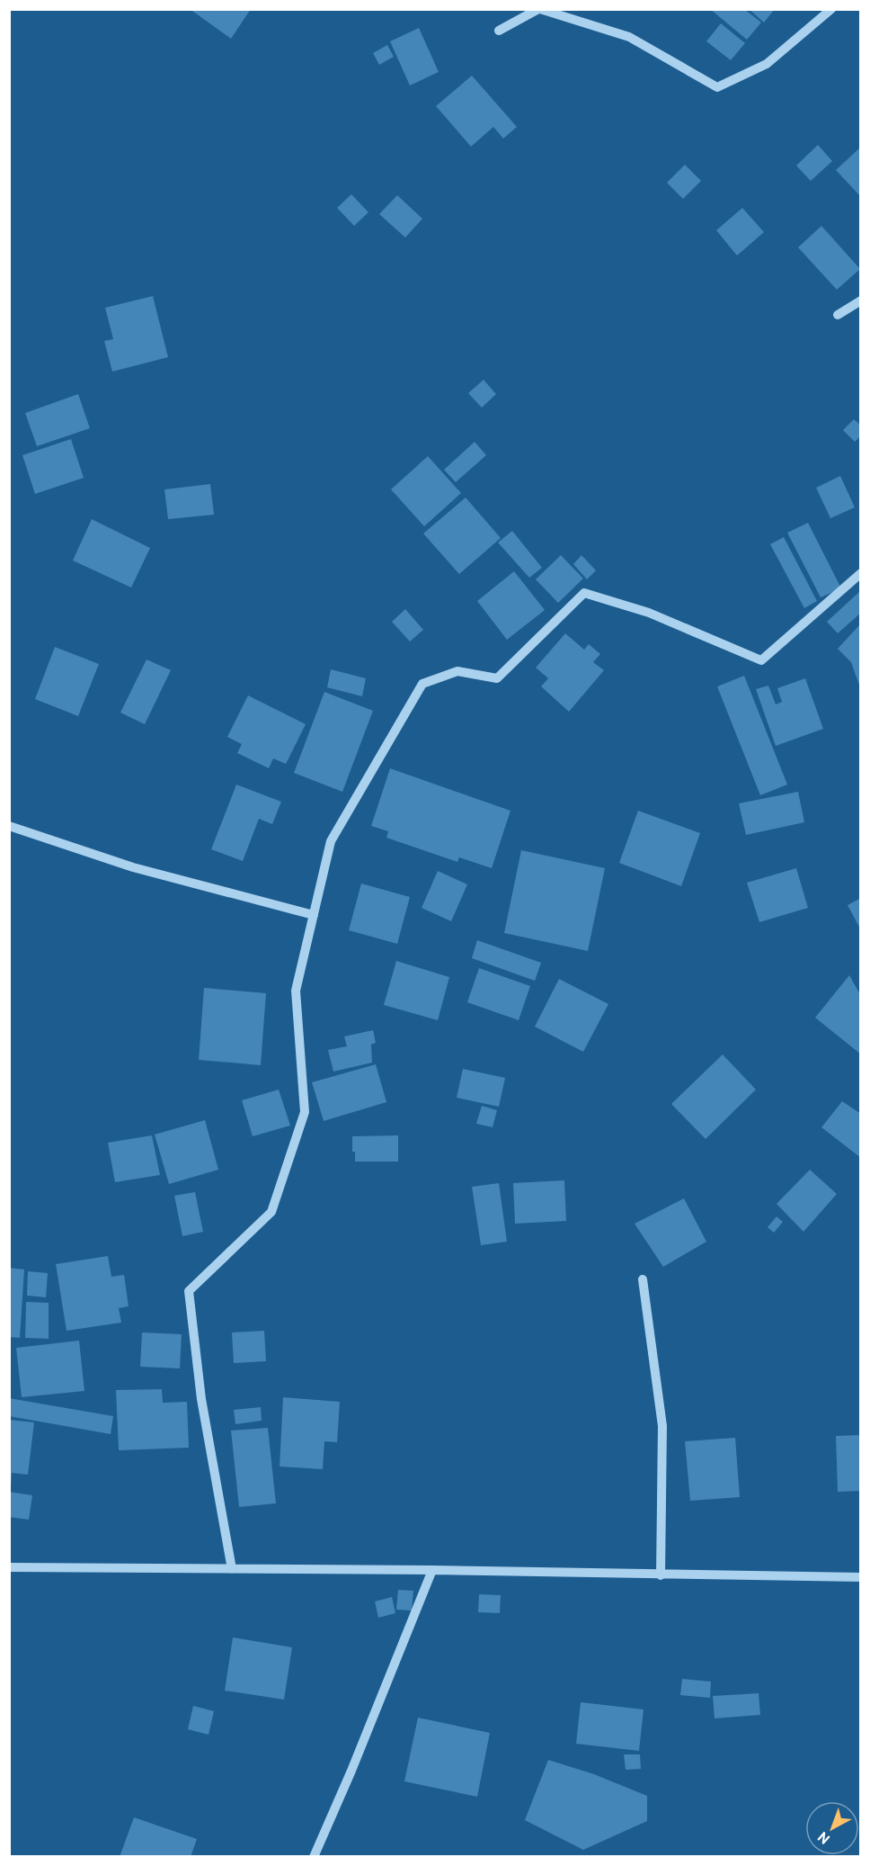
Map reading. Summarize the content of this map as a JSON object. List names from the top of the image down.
{
  "north": "bottom left"
}
